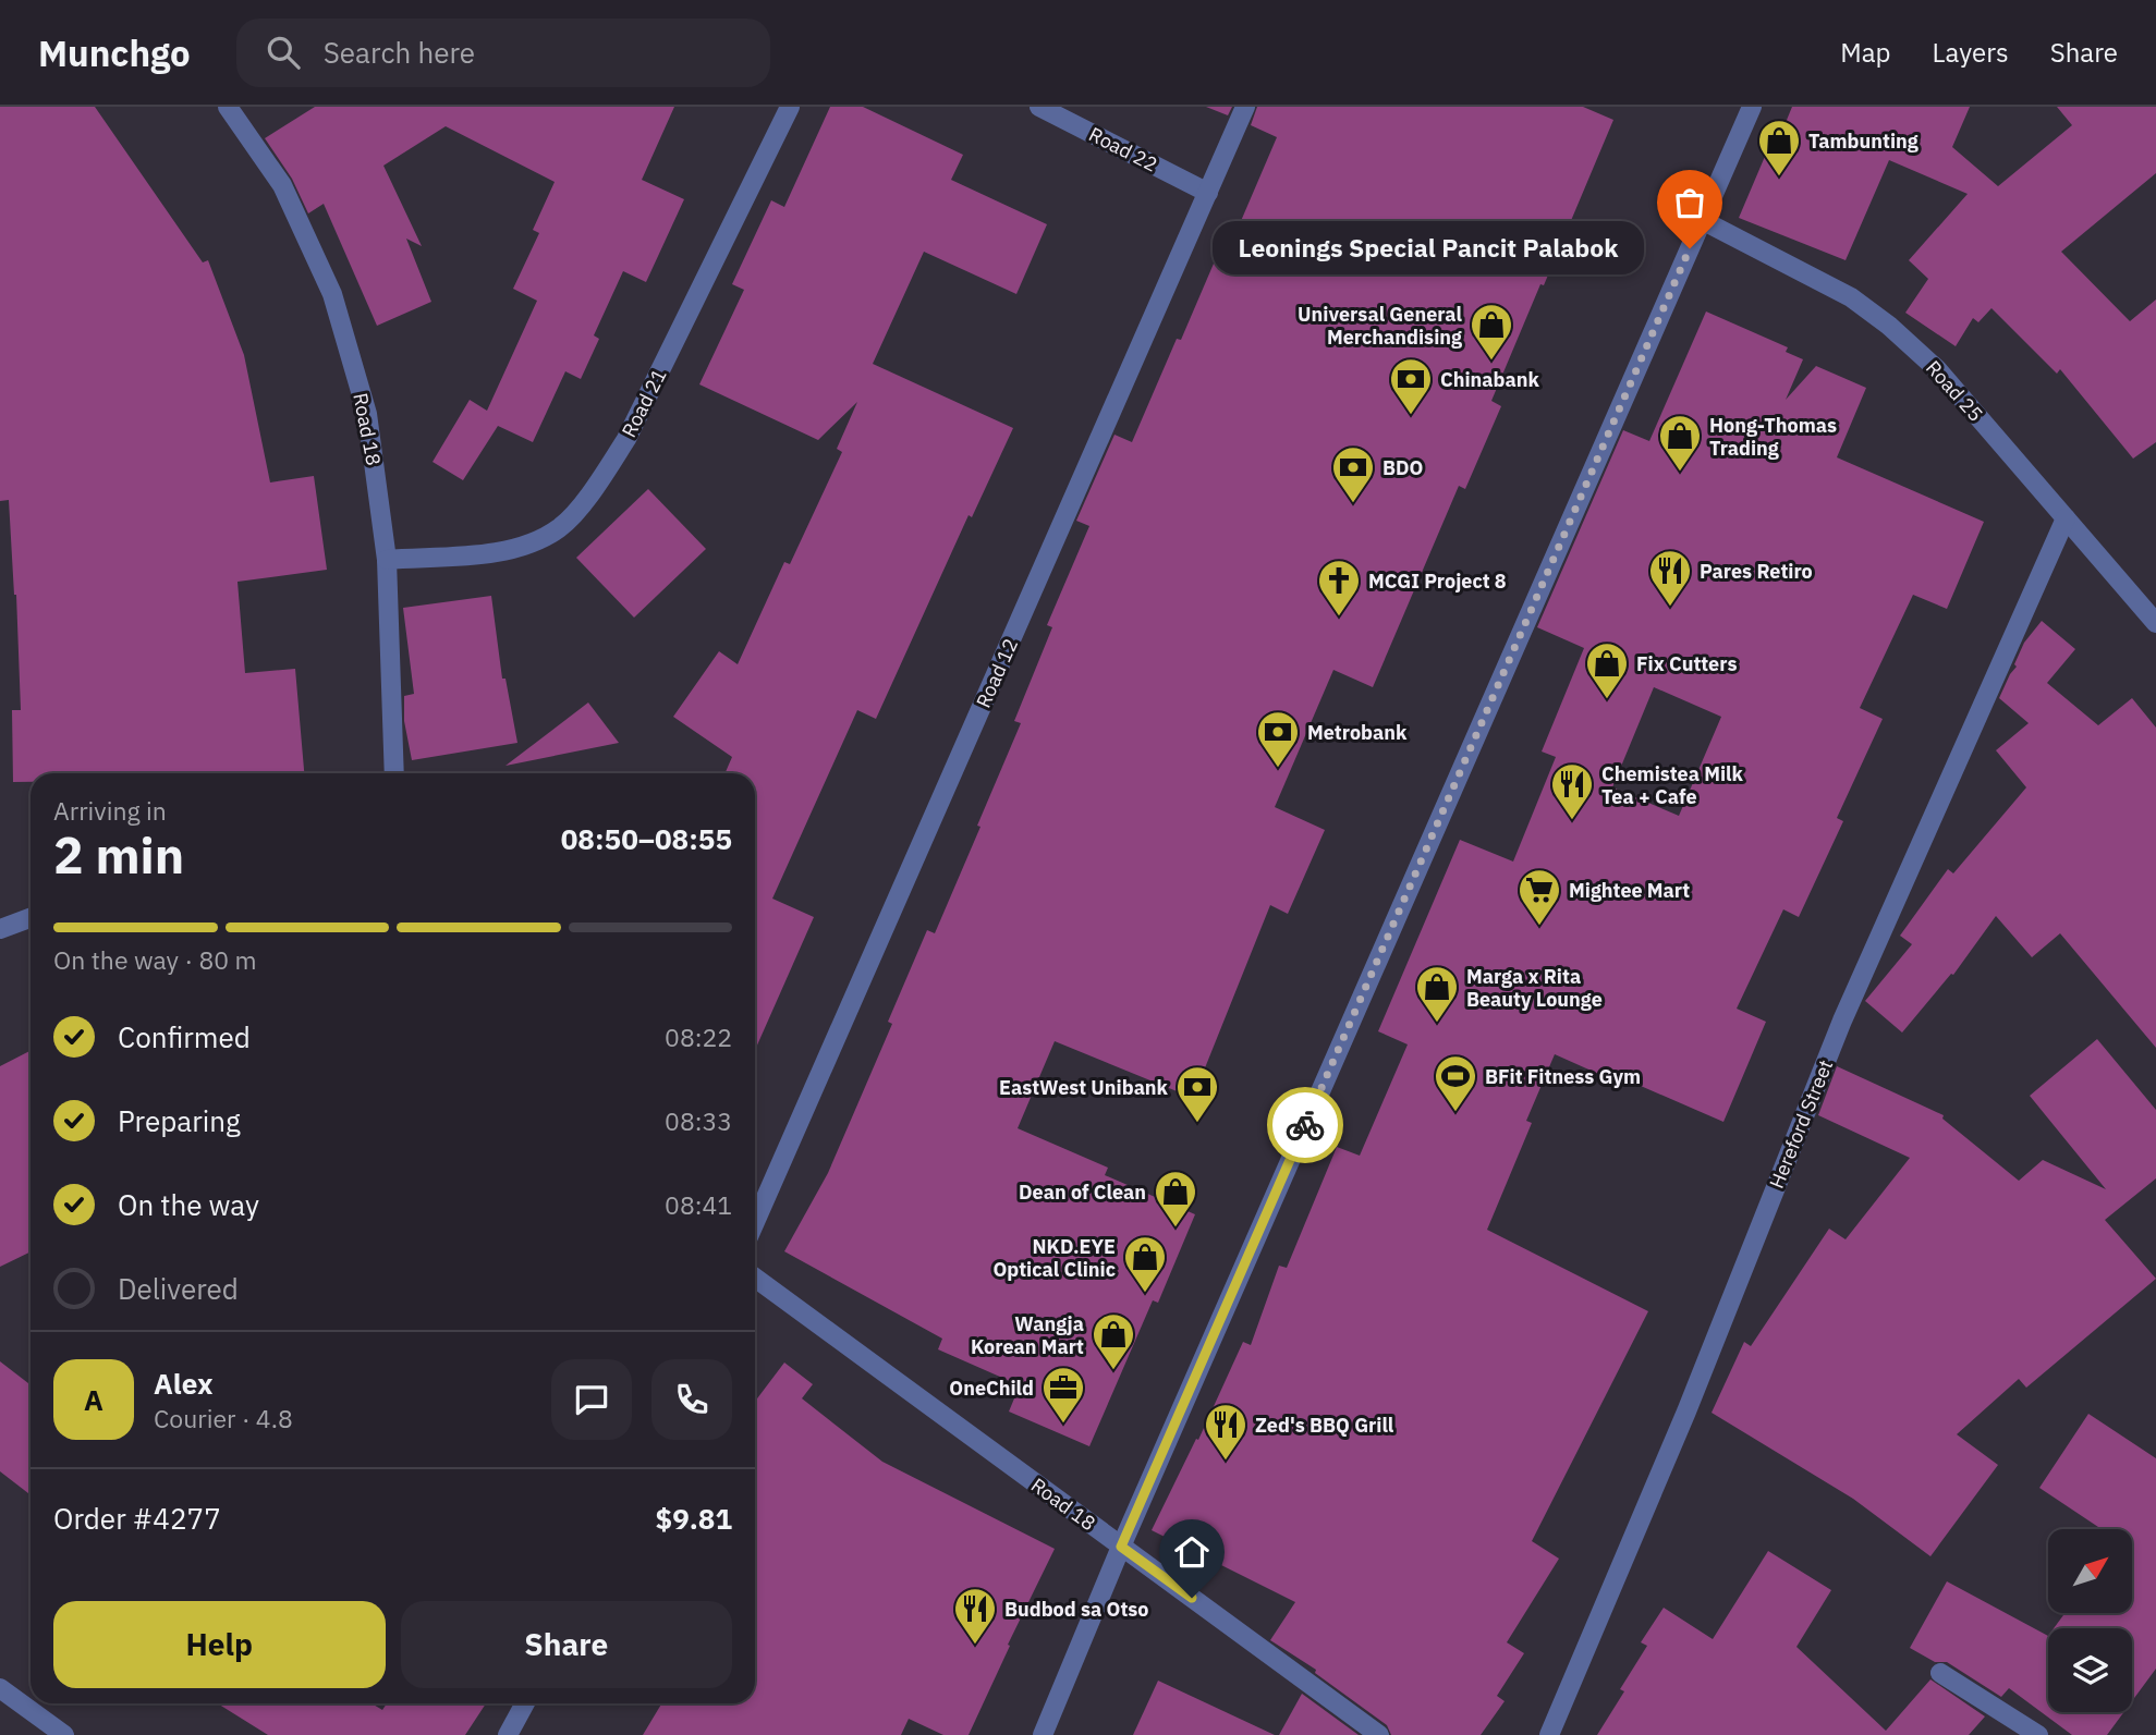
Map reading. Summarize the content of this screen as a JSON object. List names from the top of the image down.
{
  "streets": {
    "street": [
      "Road 22",
      "Road 25",
      "Road 21",
      "Road 18",
      "Road 12",
      "Hereford Street"
    ]
  },
  "crossings": [
    ["Road 22", "Road 12"],
    ["Road 25", "Hereford Street"],
    ["Road 21", "Road 18"]
  ],
  "places": {
    "shop": [
      "Tambunting",
      "Universal General Merchandising",
      "Hong-Thomas Trading",
      "Fix Cutters",
      "Marga x Rita Beauty Lounge",
      "Dean of Clean",
      "NKD.EYE Optical Clinic",
      "Wangja Korean Mart"
    ],
    "other": ["Leonings Special Pancit Palabok"],
    "bank": [
      "Chinabank",
      "BDO",
      "Metrobank",
      "EastWest Unibank"
    ],
    "restaurant": [
      "Pares Retiro",
      "Chemistea Milk Tea + Cafe",
      "Zed's BBQ Grill",
      "Budbod sa Otso"
    ],
    "church": ["MCGI Project 8"],
    "supermarket": ["Mightee Mart"],
    "sports": ["BFit Fitness Gym"],
    "office": ["OneChild"]
  },
  "north": "top right",
  "page": {
    "header": "Munchgo",
    "search": "Search here",
    "nav": ["Map", "Layers", "Share"],
    "bubble": "Leonings Special Pancit Palabok",
    "heading": ["2 min", "Arriving in", "08:50–08:55"],
    "panel": [
      "Alex",
      "Courier · 4.8",
      "Order #4277",
      "$9.81"
    ],
    "bar": "On the way · 80 m",
    "list": [
      ["Confirmed", "08:22"],
      ["Preparing", "08:33"],
      ["On the way", "08:41"],
      "Delivered"
    ],
    "round": "A",
    "buttons": ["Help", "Share"]
  }
}
